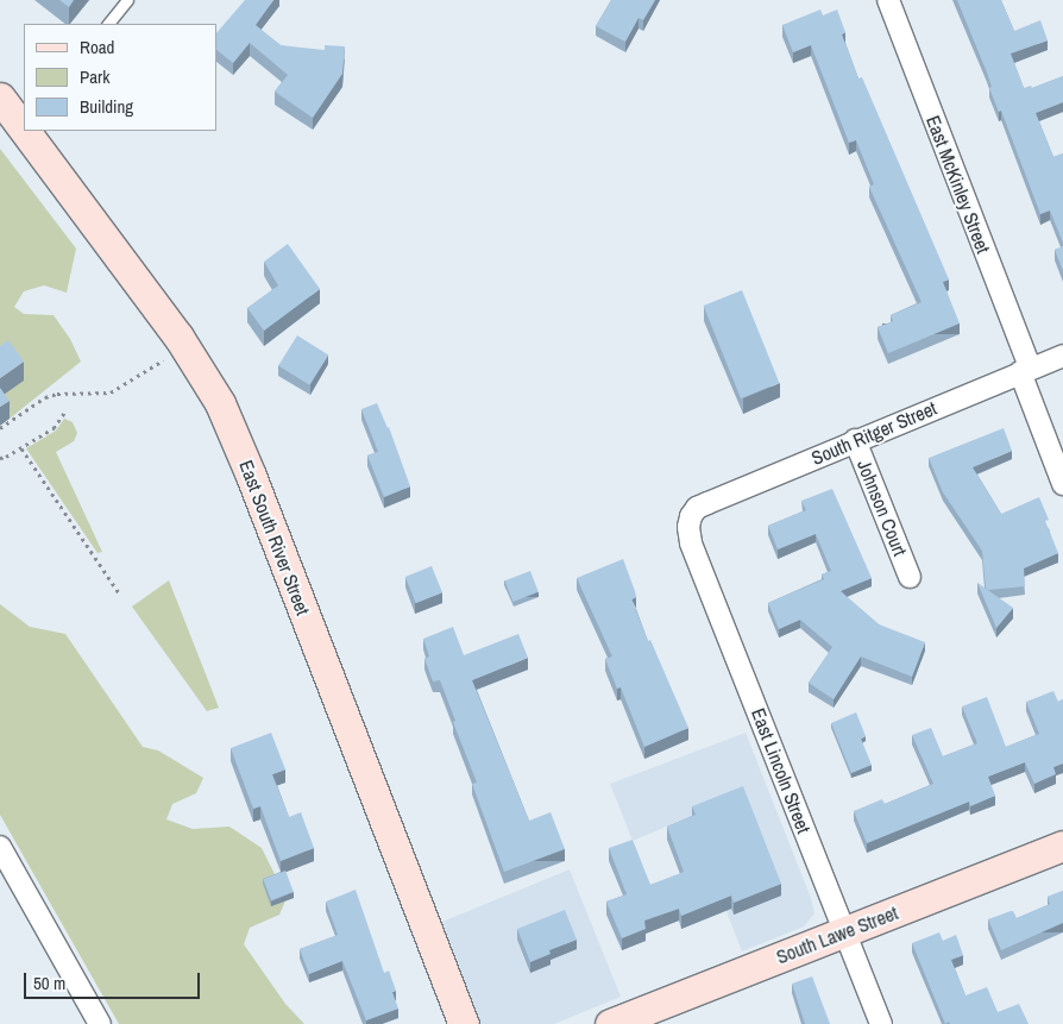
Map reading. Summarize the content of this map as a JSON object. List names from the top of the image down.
{
  "streets": {
    "street": [
      "East McKinley Street",
      "South Ritger Street",
      "Johnson Court",
      "East South River Street",
      "East Lincoln Street",
      "South Lawe Street"
    ]
  },
  "crossings": [
    ["East McKinley Street", "South Ritger Street"],
    ["South Ritger Street", "Johnson Court"],
    ["South Ritger Street", "East Lincoln Street"],
    ["East Lincoln Street", "South Lawe Street"]
  ],
  "legend": ["Road", "Park", "Building"],
  "scale_bar": "50 m"
}
